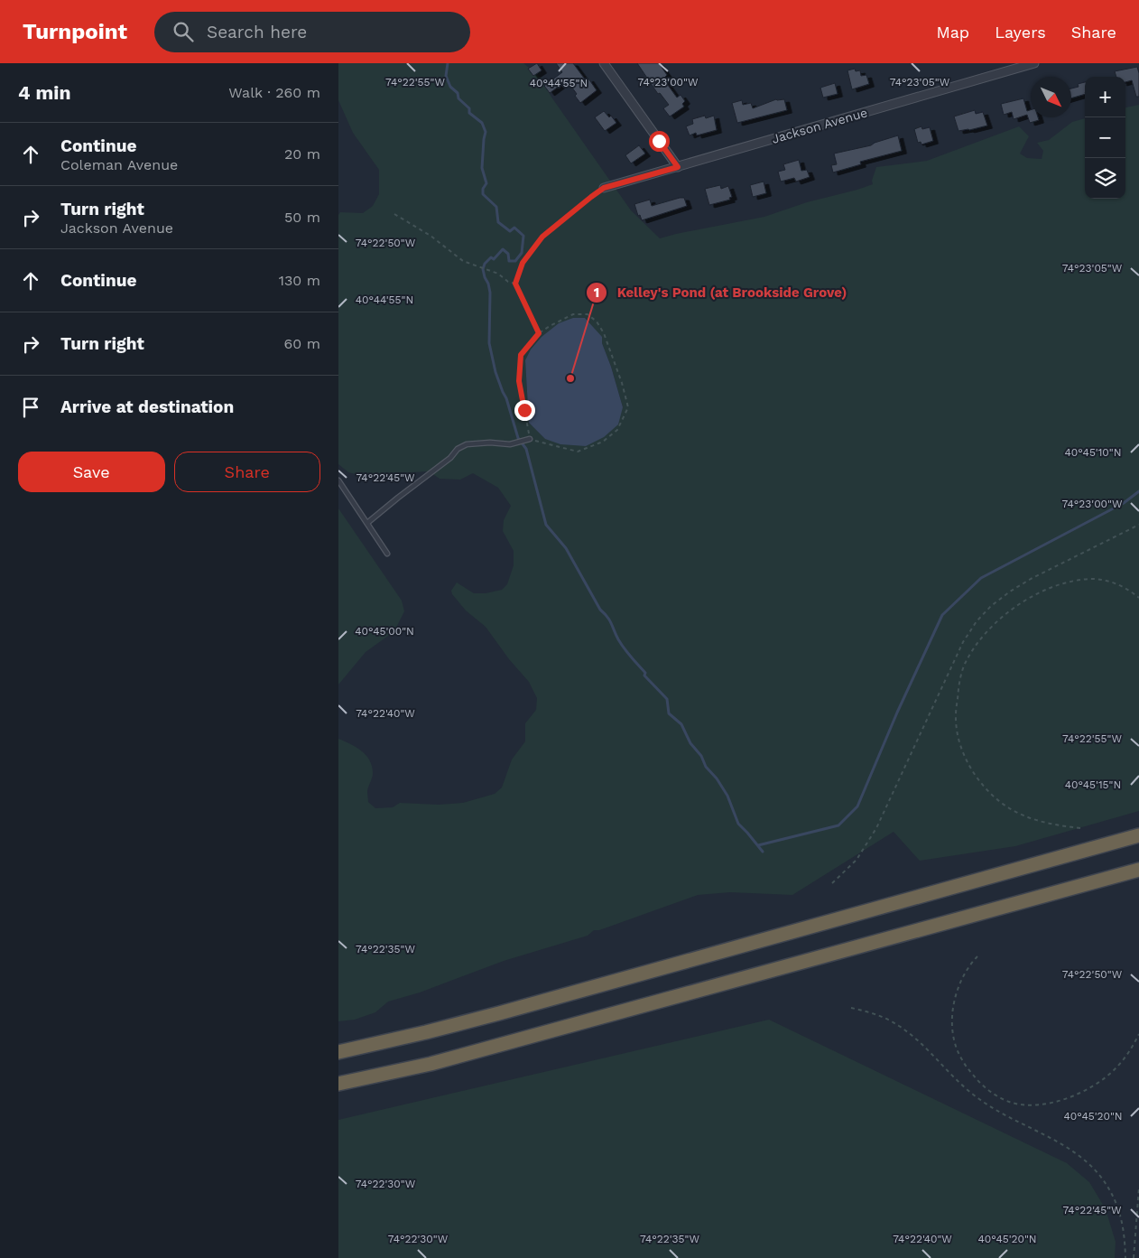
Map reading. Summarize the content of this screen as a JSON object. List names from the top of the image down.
{
  "streets": {
    "street": ["Jackson Avenue"]
  },
  "places": ["Kelley's Pond (at Brookside Grove)"],
  "north": "bottom right",
  "page": {
    "header": "Turnpoint",
    "search": "Search here",
    "nav": ["Map", "Layers", "Share"],
    "heading": ["4 min", "Walk · 260 m"],
    "map_buttons": ["+", "−"],
    "list": [
      ["Continue", "Coleman Avenue", "20 m"],
      ["Turn right", "Jackson Avenue", "50 m"],
      ["Continue", "130 m"],
      ["Turn right", "60 m"],
      "Arrive at destination"
    ],
    "buttons": ["Save", "Share"]
  },
  "coordinates": [
    "74°22'55\"W",
    "74°23'00\"W",
    "74°23'05\"W",
    "40°44'55\"N",
    "74°22'50\"W",
    "40°45'10\"N",
    "74°22'45\"W",
    "40°45'00\"N",
    "74°22'40\"W",
    "40°45'15\"N",
    "74°22'35\"W",
    "40°45'20\"N",
    "74°22'30\"W"
  ]
}
